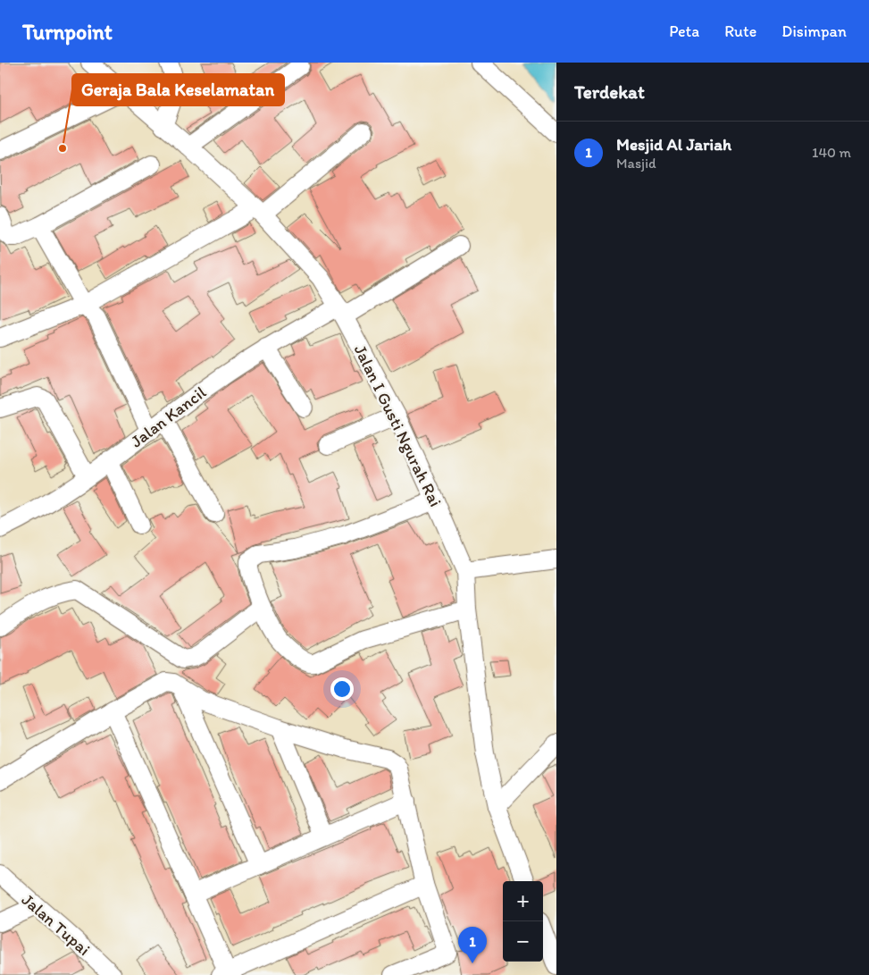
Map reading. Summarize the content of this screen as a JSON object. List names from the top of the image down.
{
  "streets": {
    "street": ["Jalan Kancil", "Jalan I Gusti Ngurah Rai", "Jalan Tupai"]
  },
  "crossings": [
    ["Jalan Kancil", "Jalan I Gusti Ngurah Rai"]
  ],
  "places": ["Geraja Bala Keselamatan"],
  "page": {
    "header": "Turnpoint",
    "nav": ["Peta", "Rute", "Disimpan"],
    "heading": "Terdekat",
    "list": [
      {
        "mark": "1",
        "name": "Mesjid Al Jariah",
        "note": "Masjid",
        "value": "140 m"
      }
    ],
    "map_buttons": ["+", "−"],
    "pins": "1"
  }
}
